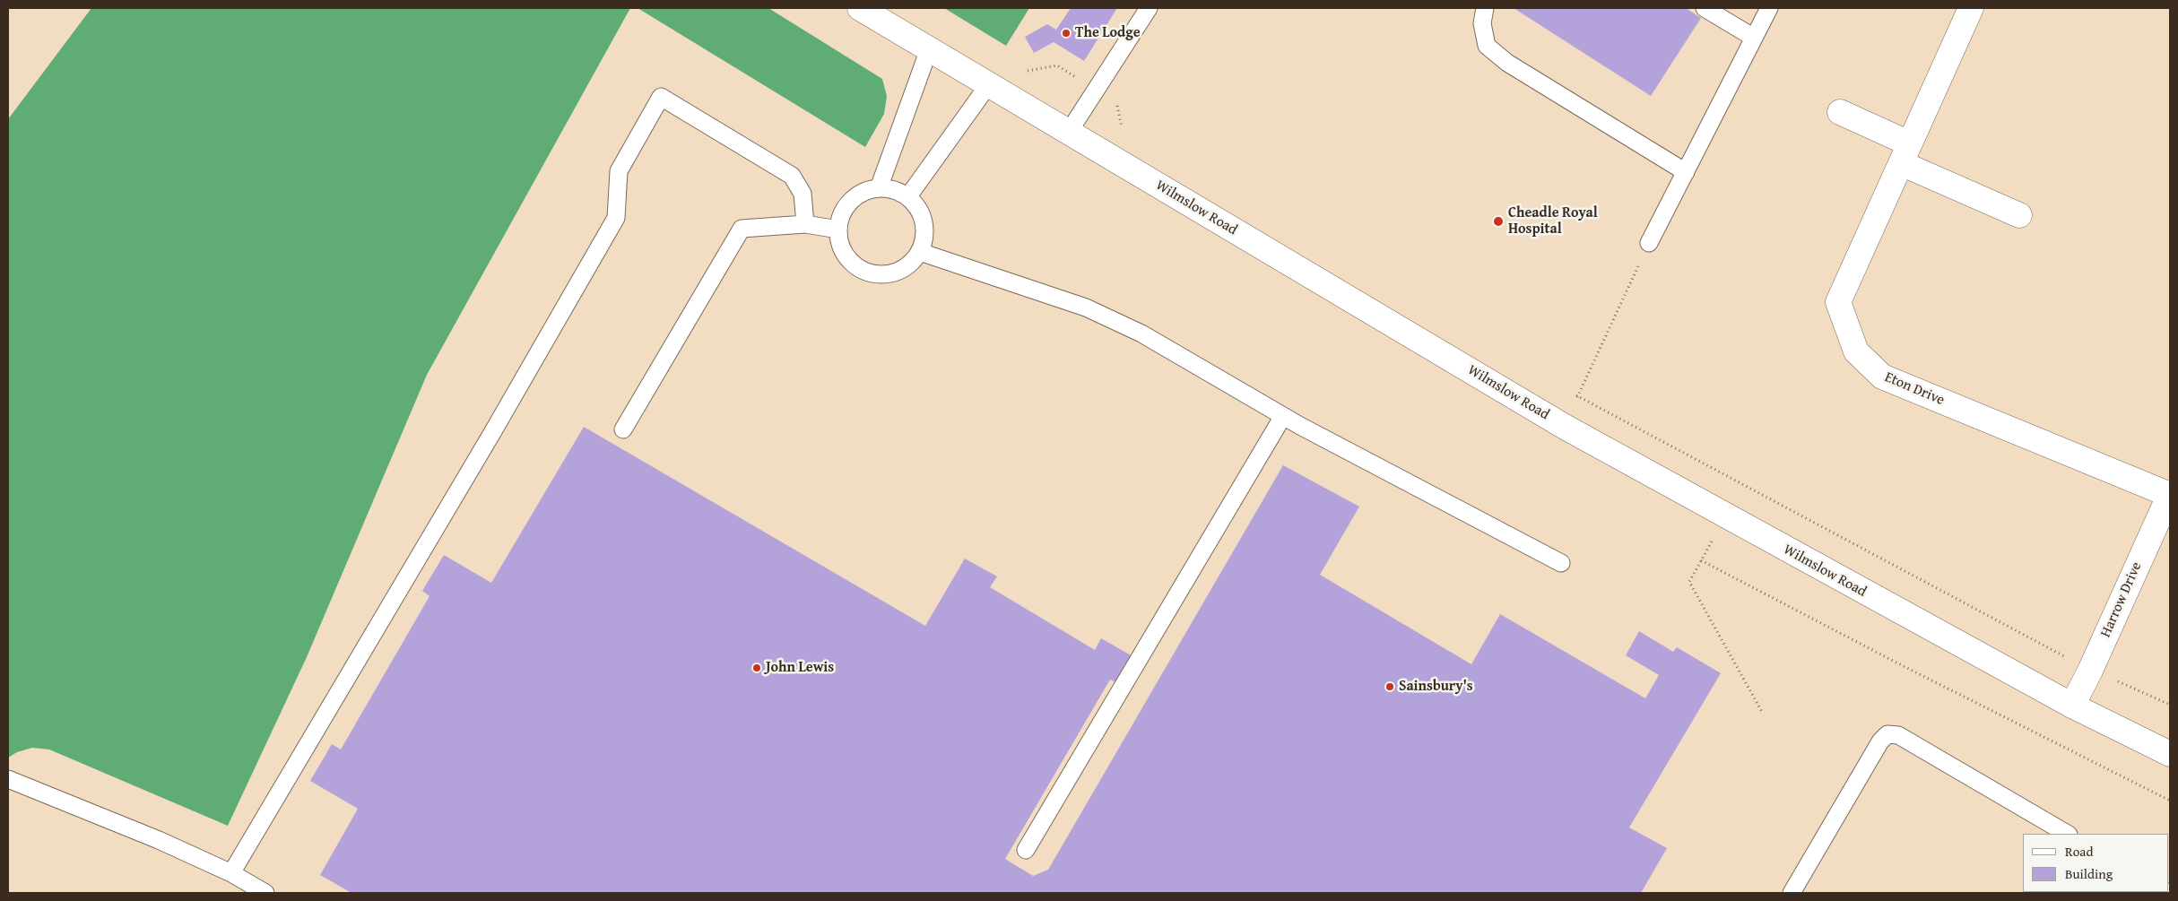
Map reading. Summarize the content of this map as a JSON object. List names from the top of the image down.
{
  "streets": {
    "main road": ["Wilmslow Road", "Eton Drive", "Harrow Drive"]
  },
  "crossings": [
    ["Wilmslow Road", "Harrow Drive"],
    ["Eton Drive", "Harrow Drive"]
  ],
  "places": [
    "The Lodge",
    "Cheadle Royal Hospital",
    "John Lewis",
    "Sainsbury's"
  ],
  "legend": ["Road", "Building"]
}
